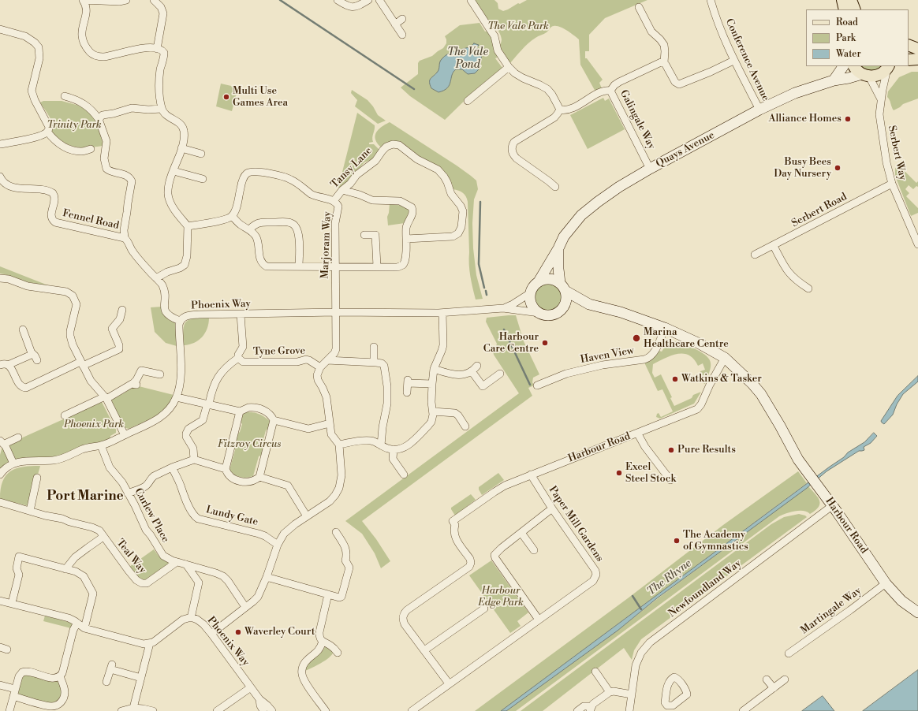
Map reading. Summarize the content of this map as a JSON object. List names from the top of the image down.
{
  "streets": {
    "street": [
      "Conference Avenue",
      "Galingale Way",
      "Quays Avenue",
      "Serbert Way",
      "Tansy Lane",
      "Serbert Road",
      "Fennel Road",
      "Marjoram Way",
      "Phoenix Way",
      "Tyne Grove",
      "Haven View",
      "Harbour Road",
      "Curlew Place",
      "Lundy Gate",
      "Paper Mill Gardens",
      "Teal Way",
      "Newfoundland Way",
      "Martingale Way"
    ]
  },
  "crossings": [
    ["Conference Avenue", "Quays Avenue"],
    ["Galingale Way", "Quays Avenue"],
    ["Quays Avenue", "Phoenix Way"],
    ["Quays Avenue", "Harbour Road"],
    ["Serbert Way", "Serbert Road"],
    ["Tansy Lane", "Marjoram Way"],
    ["Fennel Road", "Phoenix Way"],
    ["Marjoram Way", "Phoenix Way"],
    ["Marjoram Way", "Tyne Grove"],
    ["Phoenix Way", "Harbour Road"],
    ["Phoenix Way", "Curlew Place"],
    ["Haven View", "Harbour Road"],
    ["Harbour Road", "Paper Mill Gardens"],
    ["Harbour Road", "Newfoundland Way"],
    ["Harbour Road", "Martingale Way"],
    ["Curlew Place", "Teal Way"]
  ],
  "districts": ["Port Marine"],
  "water": ["The Vale Pond", "The Rhyne"],
  "parks": [
    "The Vale Park",
    "Trinity Park",
    "Phoenix Park",
    "Fitzroy Circus",
    "Harbour Edge Park"
  ],
  "places": [
    "Multi Use Games Area",
    "Alliance Homes",
    "Busy Bees Day Nursery",
    "Marina Healthcare Centre",
    "Harbour Care Centre",
    "Watkins & Tasker",
    "Pure Results",
    "Excel Steel Stock",
    "The Academy of Gymnastics",
    "Waverley Court"
  ],
  "legend": ["Road", "Park", "Water"]
}
